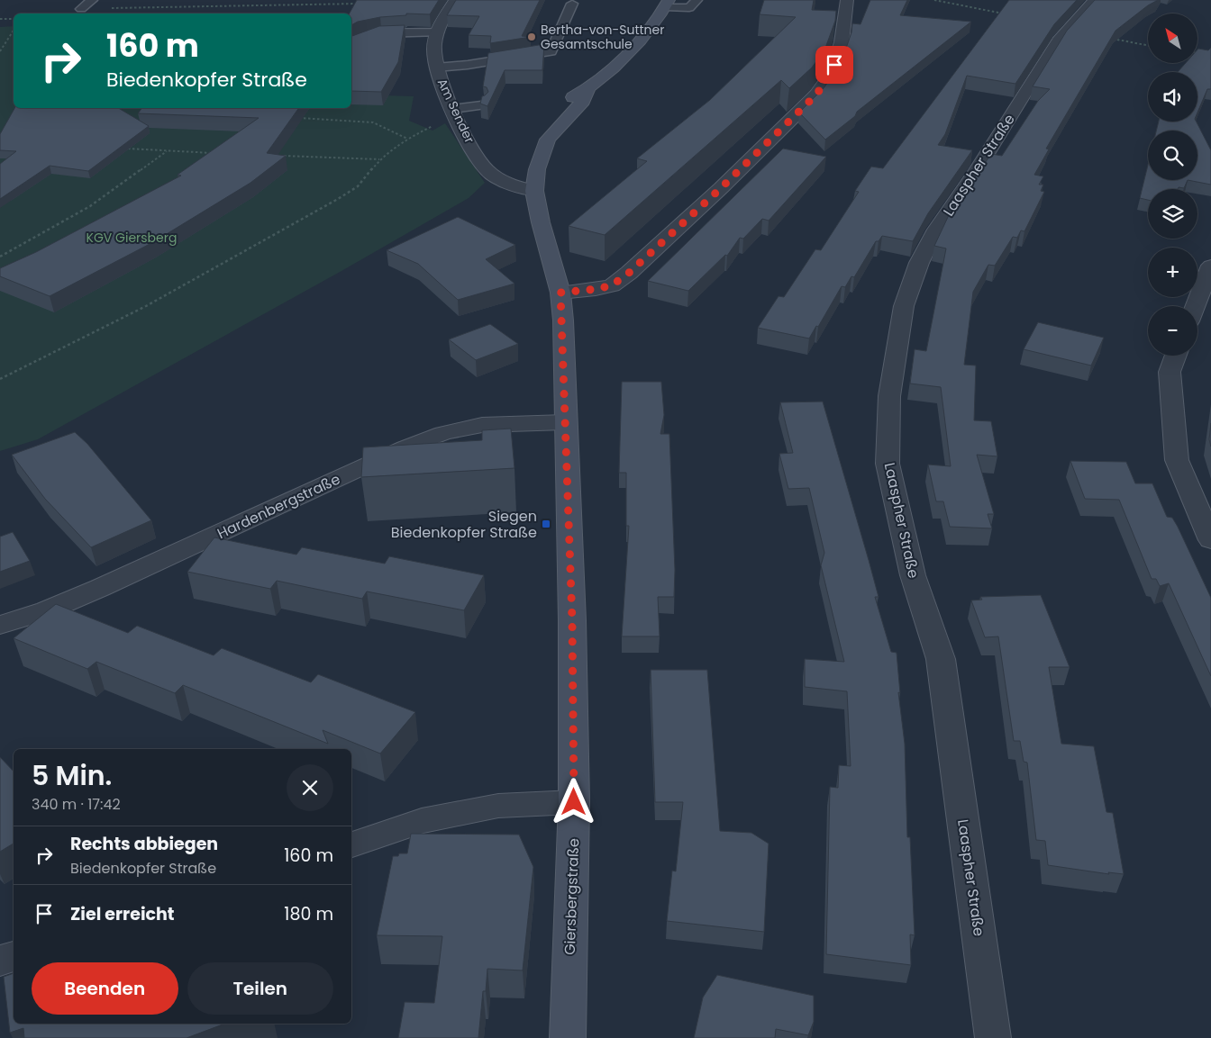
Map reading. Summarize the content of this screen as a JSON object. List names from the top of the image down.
{
  "streets": {
    "street": [
      "Am Sender",
      "Laaspher Straße",
      "Hardenbergstraße",
      "Giersbergstraße"
    ]
  },
  "crossings": [
    ["Am Sender", "Giersbergstraße"],
    ["Hardenbergstraße", "Giersbergstraße"]
  ],
  "parks": ["KGV Giersberg"],
  "places": {
    "other": ["Bertha-von-Suttner Gesamtschule"],
    "transit": ["Siegen Biedenkopfer Straße"]
  },
  "north": "top left",
  "page": {
    "map_buttons": ["+", "−"],
    "turn": ["160 m", "Biedenkopfer Straße"],
    "heading": ["5 Min.", "340 m · 17:42"],
    "list": [
      {
        "name": "Rechts abbiegen",
        "note": "Biedenkopfer Straße",
        "value": "160 m"
      },
      {
        "name": "Ziel erreicht",
        "value": "180 m"
      }
    ],
    "buttons": ["Beenden", "Teilen"]
  }
}
